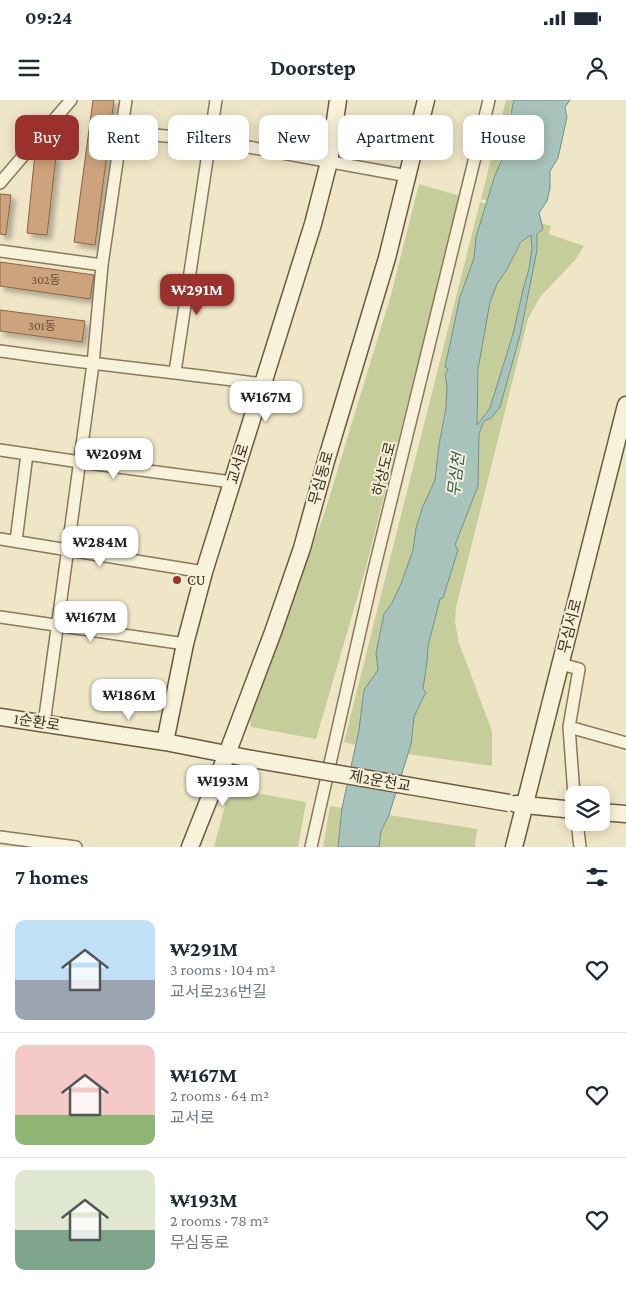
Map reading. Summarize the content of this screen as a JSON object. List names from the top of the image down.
{
  "streets": {
    "main road": [
      "교서로",
      "무심동로",
      "무심서로",
      "1순환로",
      "제2운천교"
    ],
    "street": ["하상도로"]
  },
  "crossings": [
    ["교서로", "1순환로"],
    ["무심동로", "1순환로"],
    ["무심서로", "제2운천교"],
    ["1순환로", "제2운천교"]
  ],
  "water": ["무심천"],
  "places": ["CU"],
  "house_numbers": ["302동", "301동"],
  "page": {
    "status": "09:24",
    "header": "Doorstep",
    "chip": [
      "Buy",
      "Rent",
      "Filters",
      "New",
      "Apartment",
      "House"
    ],
    "price": [
      "₩291M",
      "₩167M",
      "₩209M",
      "₩284M",
      "₩167M",
      "₩186M",
      "₩193M"
    ],
    "heading": "7 homes",
    "list": [
      {
        "name": "₩291M",
        "note": "3 rooms · 104 m² · 교서로236번길"
      },
      {
        "name": "₩167M",
        "note": "2 rooms · 64 m² · 교서로"
      },
      {
        "name": "₩193M",
        "note": "2 rooms · 78 m² · 무심동로"
      }
    ]
  }
}
